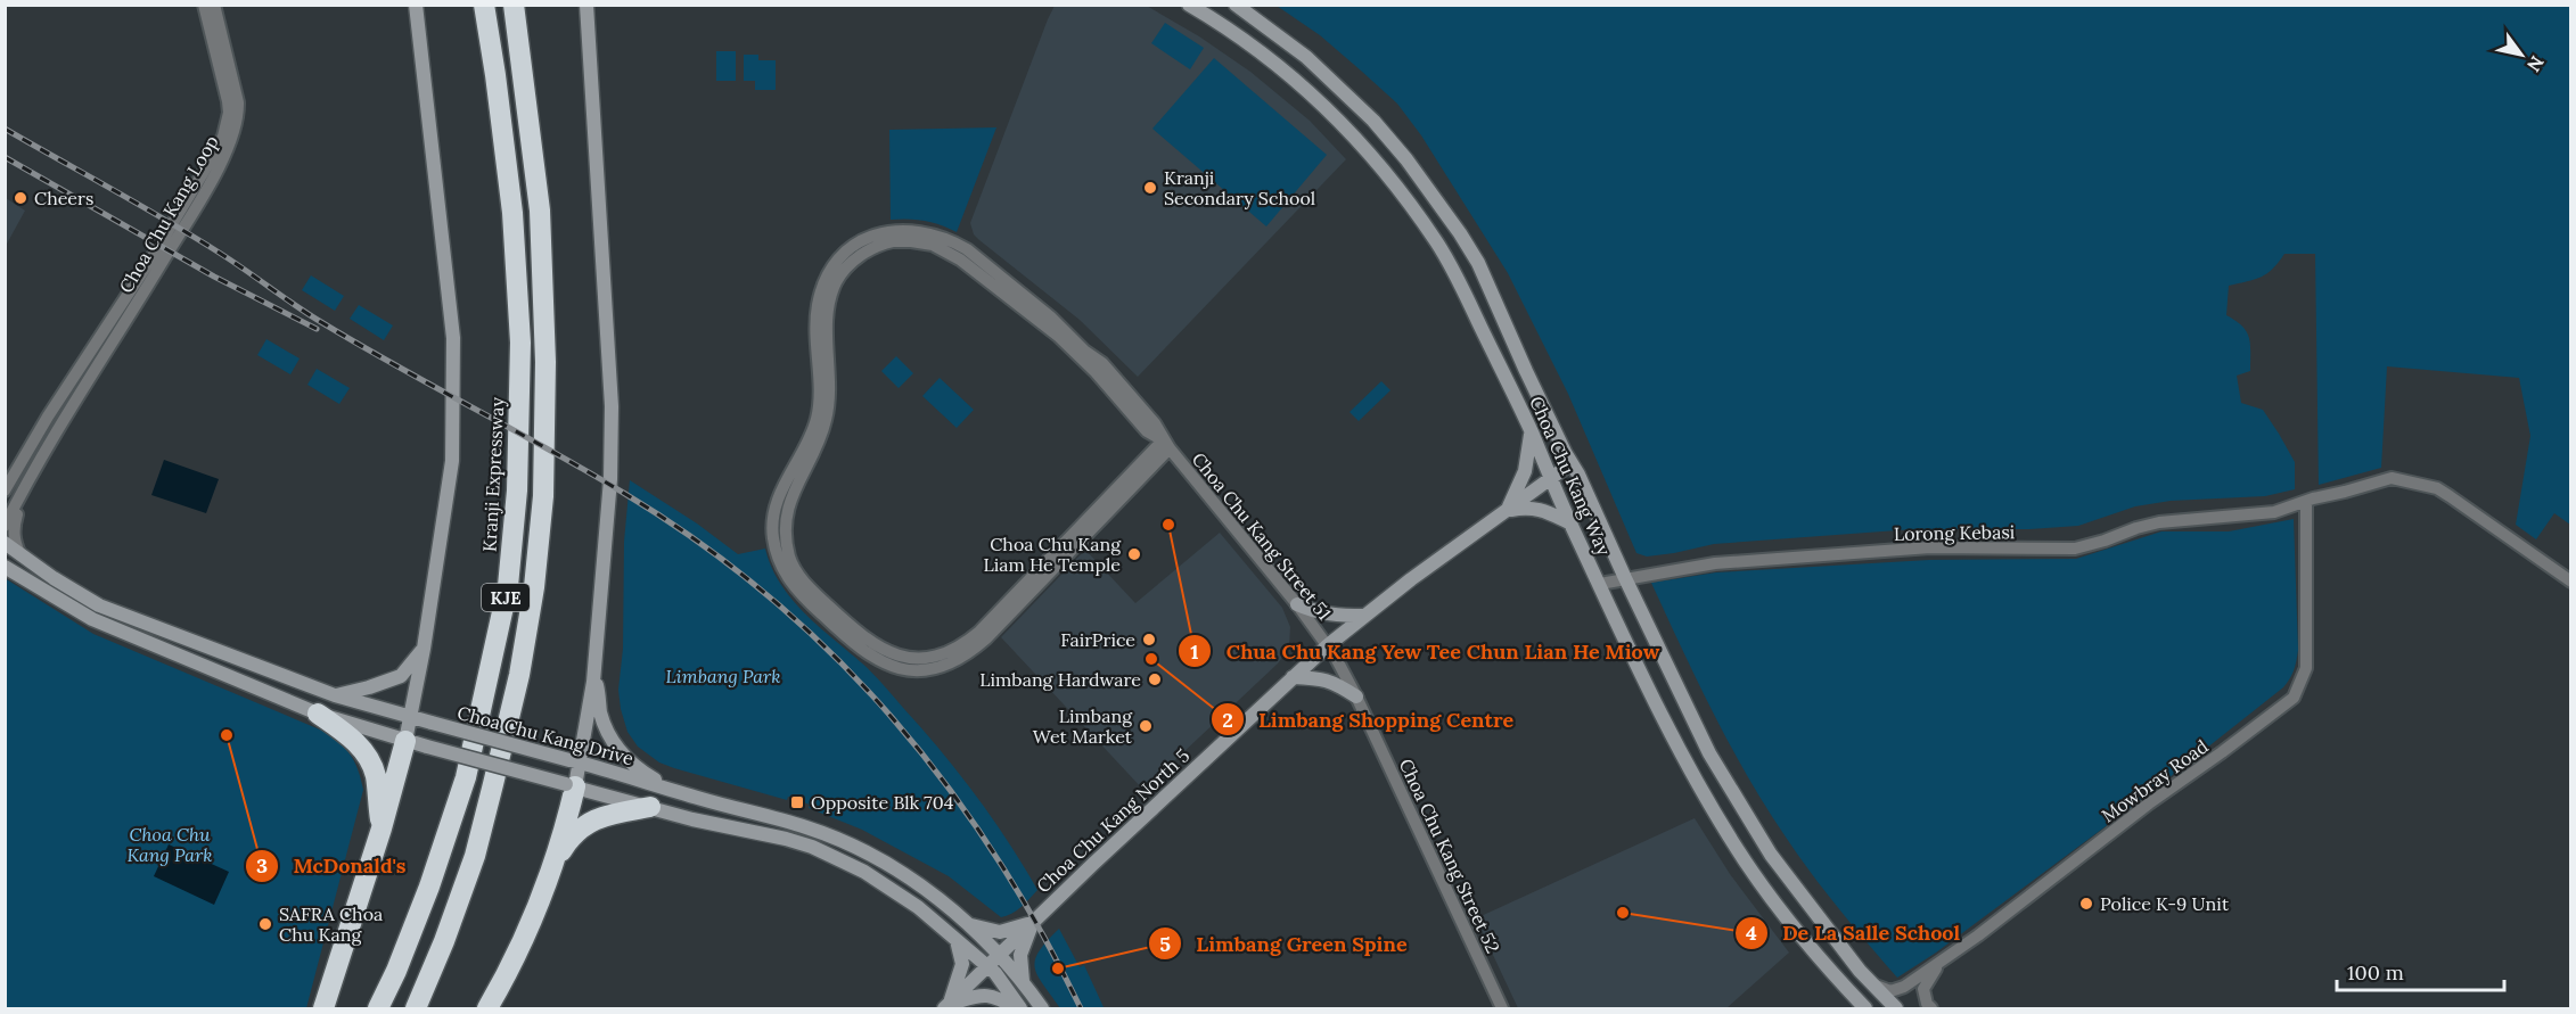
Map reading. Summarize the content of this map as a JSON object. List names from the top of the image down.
{
  "streets": {
    "highway": ["Kranji Expressway", "KJE"],
    "main road": ["Choa Chu Kang Way", "Choa Chu Kang Drive", "Choa Chu Kang North 5"],
    "street": [
      "Choa Chu Kang Loop",
      "Lorong Kebasi",
      "Choa Chu Kang Street 51",
      "Mowbray Road",
      "Choa Chu Kang Street 52"
    ]
  },
  "crossings": [
    ["Choa Chu Kang Way", "Lorong Kebasi"],
    ["Choa Chu Kang Way", "Mowbray Road"],
    ["Choa Chu Kang Way", "Choa Chu Kang North 5"],
    ["Lorong Kebasi", "Mowbray Road"],
    ["Choa Chu Kang Street 51", "Choa Chu Kang North 5"],
    ["Choa Chu Kang Street 51", "Choa Chu Kang Street 52"],
    ["Choa Chu Kang Drive", "Choa Chu Kang North 5"],
    ["Choa Chu Kang North 5", "Choa Chu Kang Street 52"]
  ],
  "parks": ["Limbang Park", "Choa Chu Kang Park"],
  "places": {
    "other": [
      "Kranji Secondary School",
      "Cheers",
      "Chua Chu Kang Yew Tee Chun Lian He Miow",
      "Choa Chu Kang Liam He Temple",
      "FairPrice",
      "Limbang Shopping Centre",
      "Limbang Hardware",
      "Limbang Wet Market",
      "McDonald's",
      "Police K-9 Unit",
      "De La Salle School",
      "SAFRA Choa Chu Kang",
      "Limbang Green Spine"
    ],
    "transit": ["Opposite Blk 704"]
  },
  "scale_bar": "100 m",
  "north": "bottom right"
}
